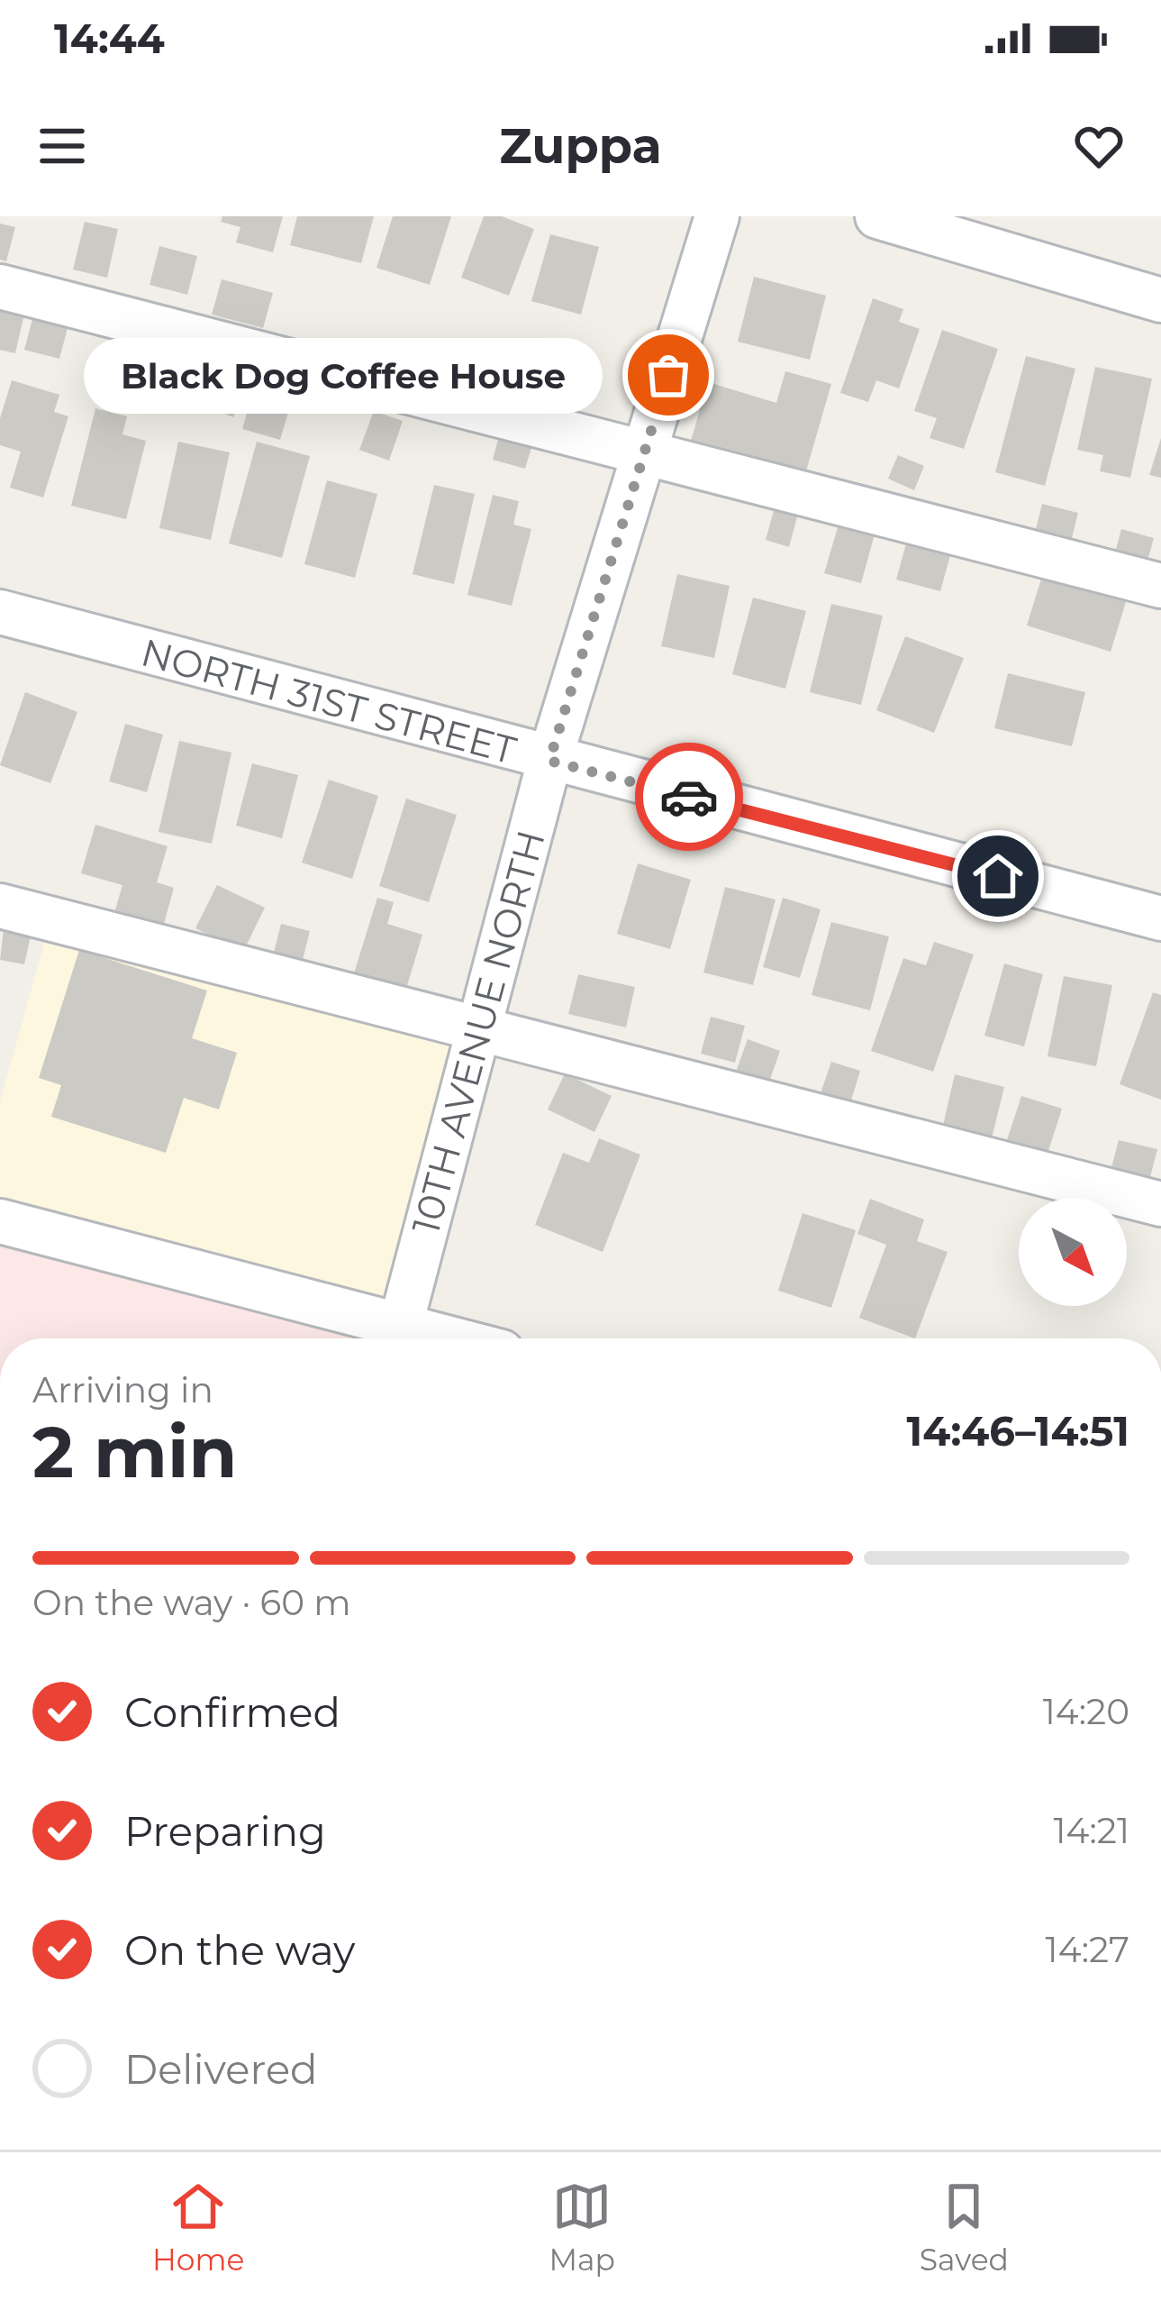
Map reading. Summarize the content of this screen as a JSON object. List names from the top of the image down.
{
  "streets": {
    "street": ["NORTH 31ST STREET", "10TH AVENUE NORTH"]
  },
  "crossings": [
    ["NORTH 31ST STREET", "10TH AVENUE NORTH"]
  ],
  "places": ["Black Dog Coffee House"],
  "north": "bottom right",
  "page": {
    "status": "14:44",
    "header": "Zuppa",
    "bubble": "Black Dog Coffee House",
    "heading": ["2 min", "Arriving in", "14:46–14:51"],
    "bar": "On the way · 60 m",
    "list": [
      ["Confirmed", "14:20"],
      ["Preparing", "14:21"],
      ["On the way", "14:27"],
      "Delivered"
    ],
    "tabs": ["Home", "Map", "Saved"]
  }
}
